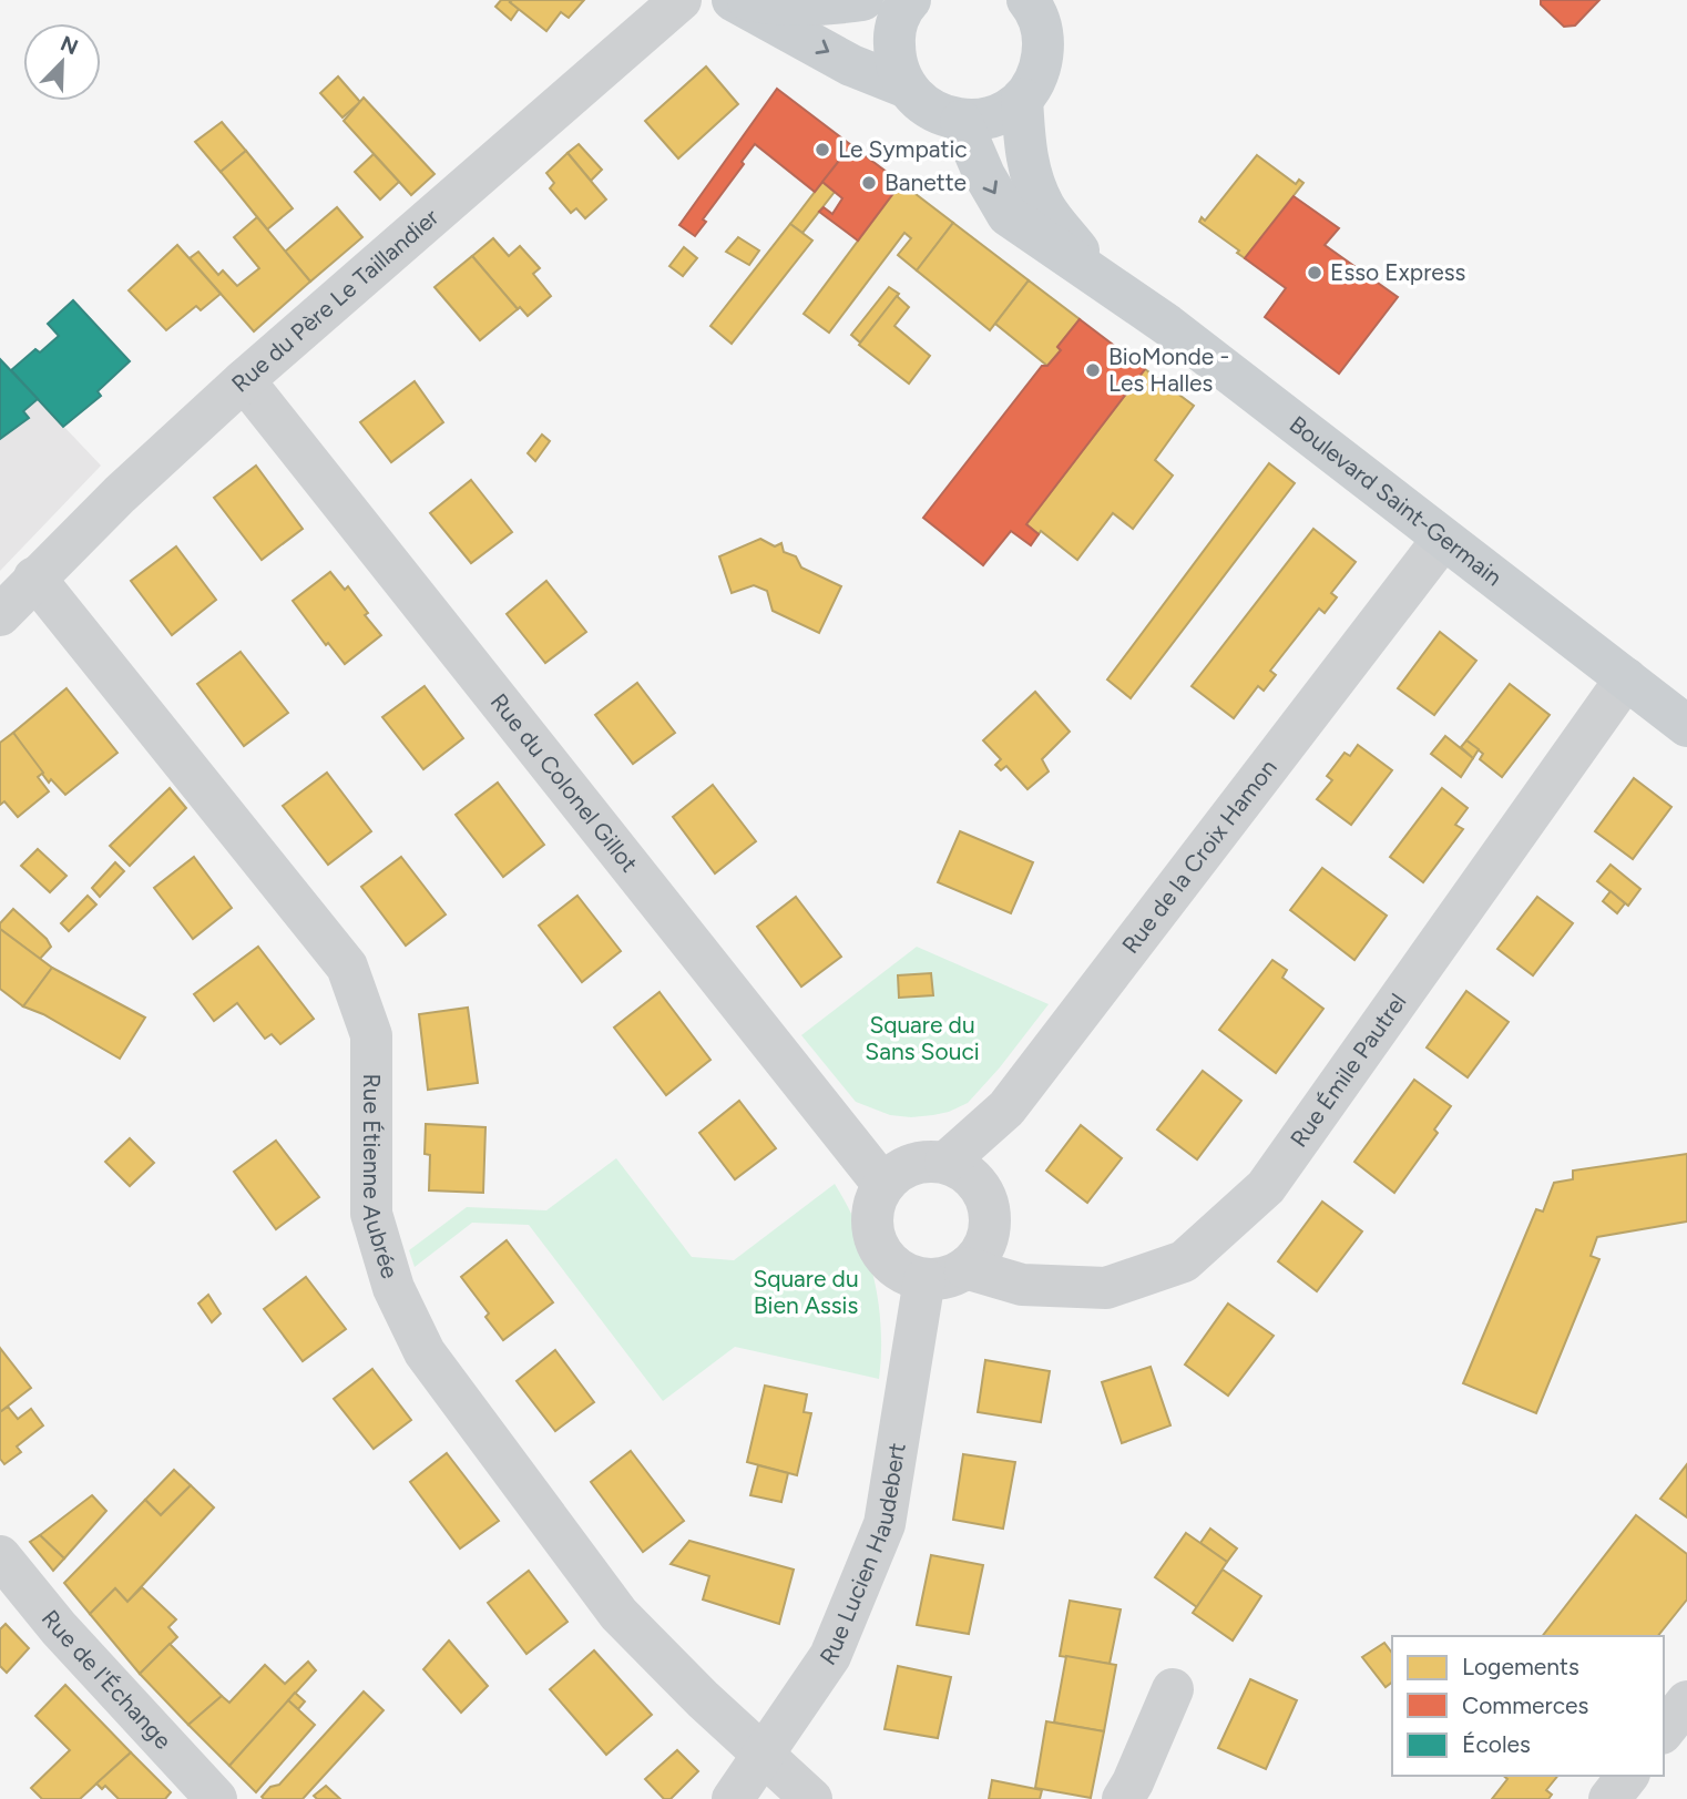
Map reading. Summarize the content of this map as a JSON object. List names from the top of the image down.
{
  "streets": {
    "main road": ["Boulevard Saint-Germain"],
    "street": [
      "Rue du Père Le Taillandier",
      "Rue du Colonel Gillot",
      "Rue de la Croix Hamon",
      "Rue Émile Pautrel",
      "Rue Étienne Aubrée",
      "Rue Lucien Haudebert",
      "Rue de l'Échange"
    ]
  },
  "crossings": [
    ["Rue du Père Le Taillandier", "Rue du Colonel Gillot"],
    ["Rue du Père Le Taillandier", "Rue Étienne Aubrée"],
    ["Boulevard Saint-Germain", "Rue de la Croix Hamon"],
    ["Boulevard Saint-Germain", "Rue Émile Pautrel"],
    ["Rue du Colonel Gillot", "Rue de la Croix Hamon"],
    ["Rue du Colonel Gillot", "Rue Émile Pautrel"],
    ["Rue du Colonel Gillot", "Rue Lucien Haudebert"],
    ["Rue de la Croix Hamon", "Rue Émile Pautrel"],
    ["Rue de la Croix Hamon", "Rue Lucien Haudebert"],
    ["Rue Émile Pautrel", "Rue Lucien Haudebert"],
    ["Rue Étienne Aubrée", "Rue Lucien Haudebert"]
  ],
  "parks": ["Square du Sans Souci", "Square du Bien Assis"],
  "places": [
    "Le Sympatic",
    "Banette",
    "Esso Express",
    "BioMonde - Les Halles"
  ],
  "legend": ["Logements", "Commerces", "Écoles"],
  "north": "top right"
}
